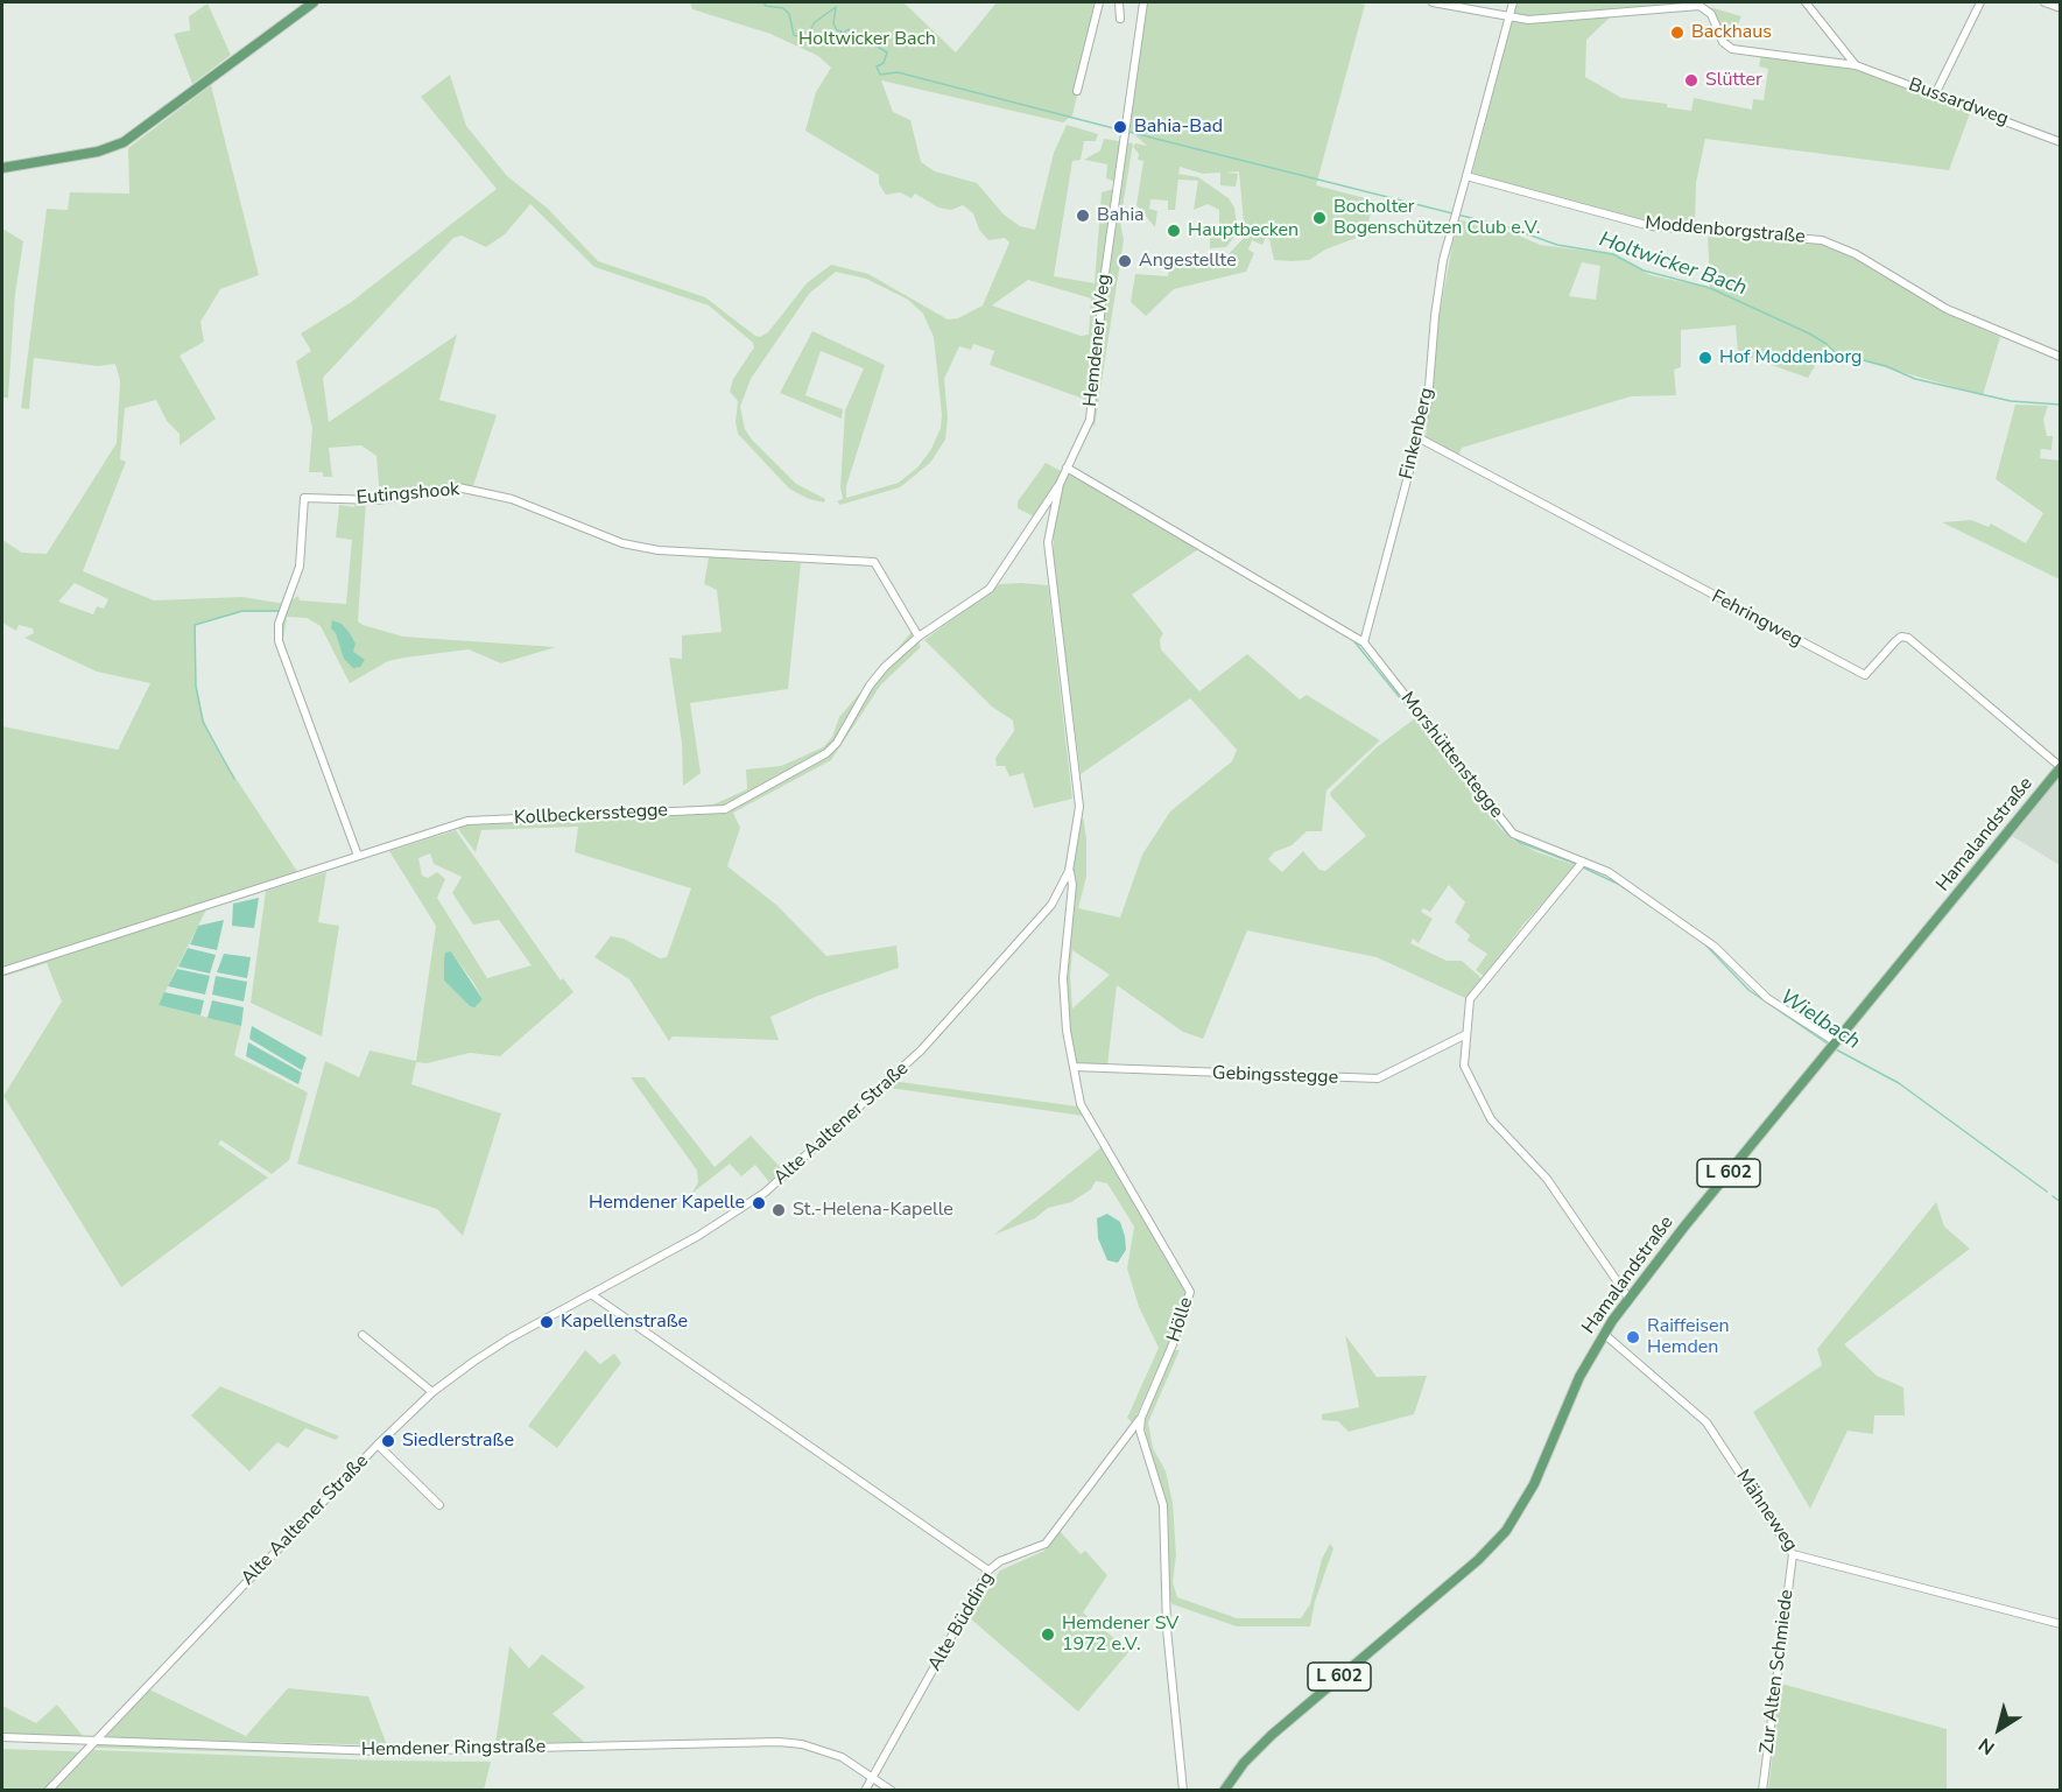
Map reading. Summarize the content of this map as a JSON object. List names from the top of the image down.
{
  "streets": {
    "main road": ["Hamalandstraße", "L 602"],
    "street": [
      "Bussardweg",
      "Moddenborgstraße",
      "Hemdener Weg",
      "Finkenberg",
      "Eutingshook",
      "Fehringweg",
      "Morshüttenstegge",
      "Kollbeckersstegge",
      "Gebingsstegge",
      "Alte Aaltener Straße",
      "Hölle",
      "Mähneweg",
      "Alte Büdding",
      "Zur Alten Schmiede",
      "Hemdener Ringstraße"
    ]
  },
  "crossings": [
    ["Moddenborgstraße", "Finkenberg"],
    ["Hemdener Weg", "Morshüttenstegge"],
    ["Hemdener Weg", "Alte Aaltener Straße"],
    ["Finkenberg", "Fehringweg"],
    ["Finkenberg", "Morshüttenstegge"],
    ["Eutingshook", "Kollbeckersstegge"],
    ["Fehringweg", "Hamalandstraße"],
    ["Morshüttenstegge", "Hamalandstraße"],
    ["Morshüttenstegge", "Alte Aaltener Straße"],
    ["Kollbeckersstegge", "Alte Aaltener Straße"],
    ["Hamalandstraße", "Mähneweg"],
    ["Gebingsstegge", "Hölle"],
    ["Alte Aaltener Straße", "Hölle"],
    ["Alte Aaltener Straße", "Hemdener Ringstraße"],
    ["Hölle", "Alte Büdding"],
    ["Mähneweg", "Zur Alten Schmiede"],
    ["Alte Büdding", "Hemdener Ringstraße"]
  ],
  "water": ["Holtwicker Bach", "Wielbach"],
  "parks": ["Holtwicker Bach"],
  "places": [
    "Backhaus",
    "Slütter",
    "Bahia-Bad",
    "Bahia",
    "Bocholter Bogenschützen Club e.V.",
    "Hauptbecken",
    "Angestellte",
    "Hof Moddenborg",
    "Hemdener Kapelle",
    "St.-Helena-Kapelle",
    "Kapellenstraße",
    "Raiffeisen Hemden",
    "Siedlerstraße",
    "Hemdener SV 1972 e.V."
  ],
  "north": "bottom left"
}
